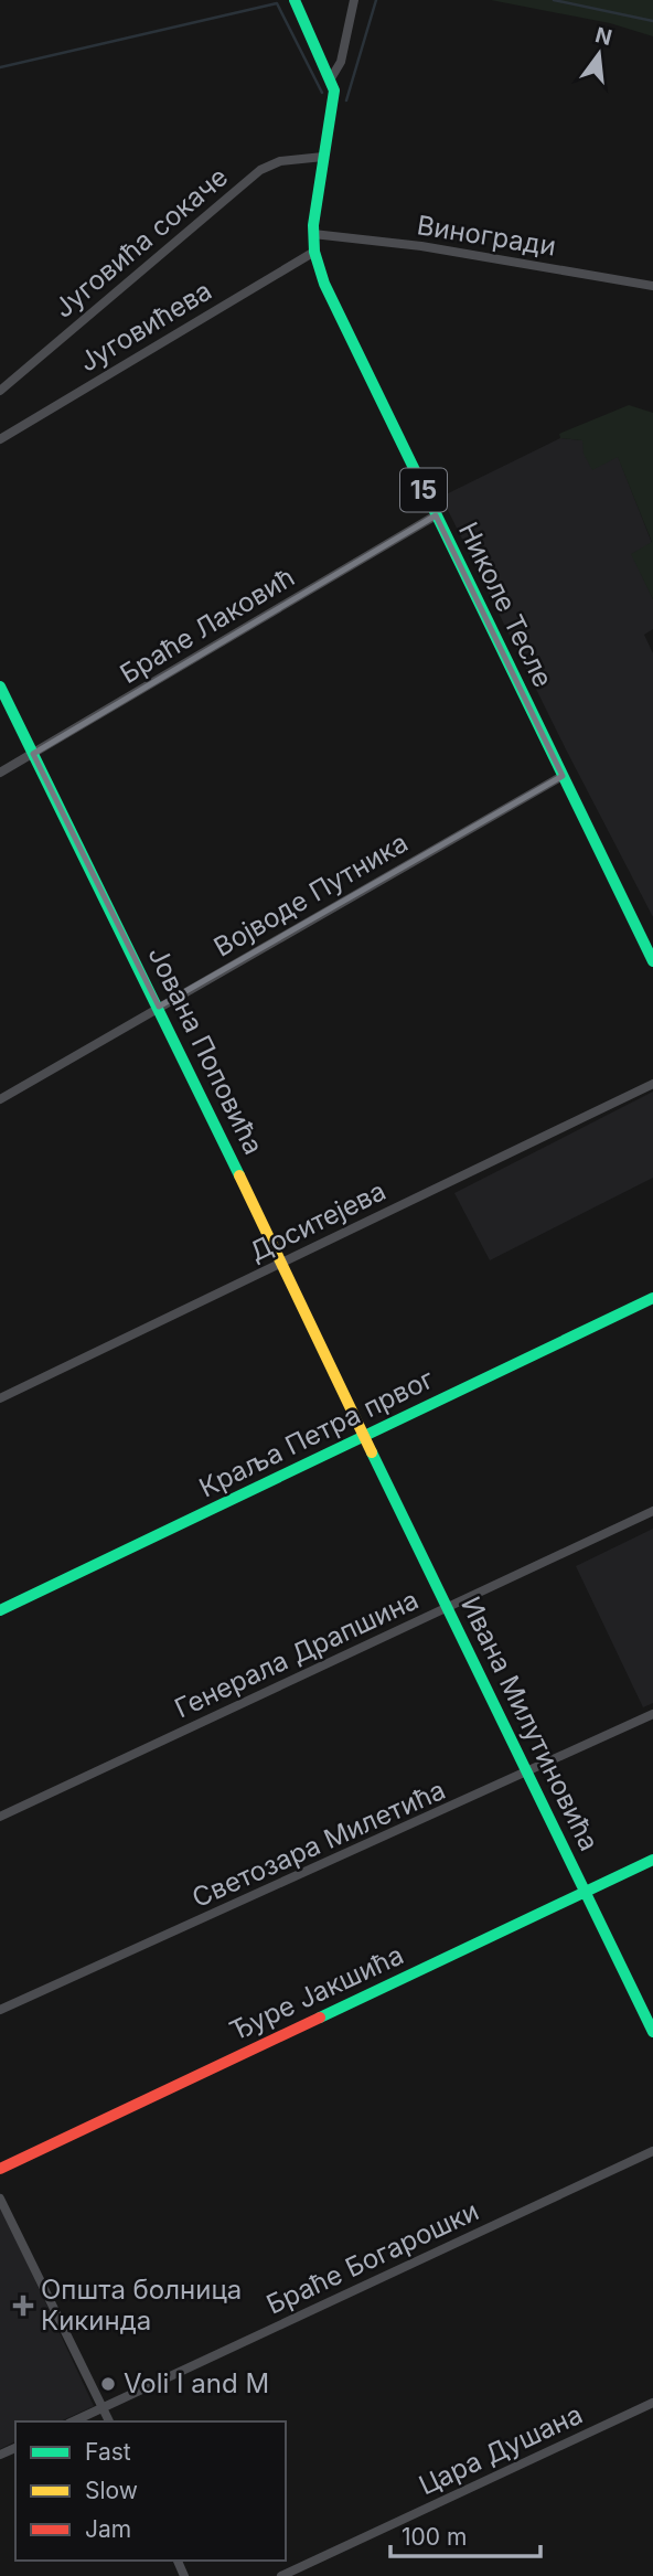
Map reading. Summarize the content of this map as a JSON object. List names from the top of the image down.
{
  "streets": {
    "street": [
      "Виногради",
      "Југовића сокаче",
      "Југовићева",
      "15",
      "Николе Тесле",
      "Браће Лаковић",
      "Војводе Путника",
      "Јована Поповића",
      "Доситејева",
      "Краља Петра првог",
      "Генерала Драпшина",
      "Ивана Милутиновића",
      "Светозара Милетића",
      "Ђуре Јакшића",
      "Браће Богарошки",
      "Цара Душана"
    ]
  },
  "crossings": [
    ["Виногради", "Николе Тесле"],
    ["Југовића сокаче", "Николе Тесле"],
    ["Југовићева", "Николе Тесле"],
    ["Николе Тесле", "Браће Лаковић"],
    ["Николе Тесле", "Војводе Путника"],
    ["Браће Лаковић", "Јована Поповића"],
    ["Војводе Путника", "Јована Поповића"],
    ["Јована Поповића", "Доситејева"],
    ["Јована Поповића", "Краља Петра првог"],
    ["Јована Поповића", "Ивана Милутиновића"],
    ["Краља Петра првог", "Ивана Милутиновића"],
    ["Генерала Драпшина", "Ивана Милутиновића"],
    ["Ивана Милутиновића", "Светозара Милетића"],
    ["Ивана Милутиновића", "Ђуре Јакшића"]
  ],
  "places": {
    "health": ["Општа болница Кикинда"],
    "other": ["Voli I and M"]
  },
  "legend": ["Fast", "Slow", "Jam"],
  "scale_bar": "100 m",
  "north": "top"
}
